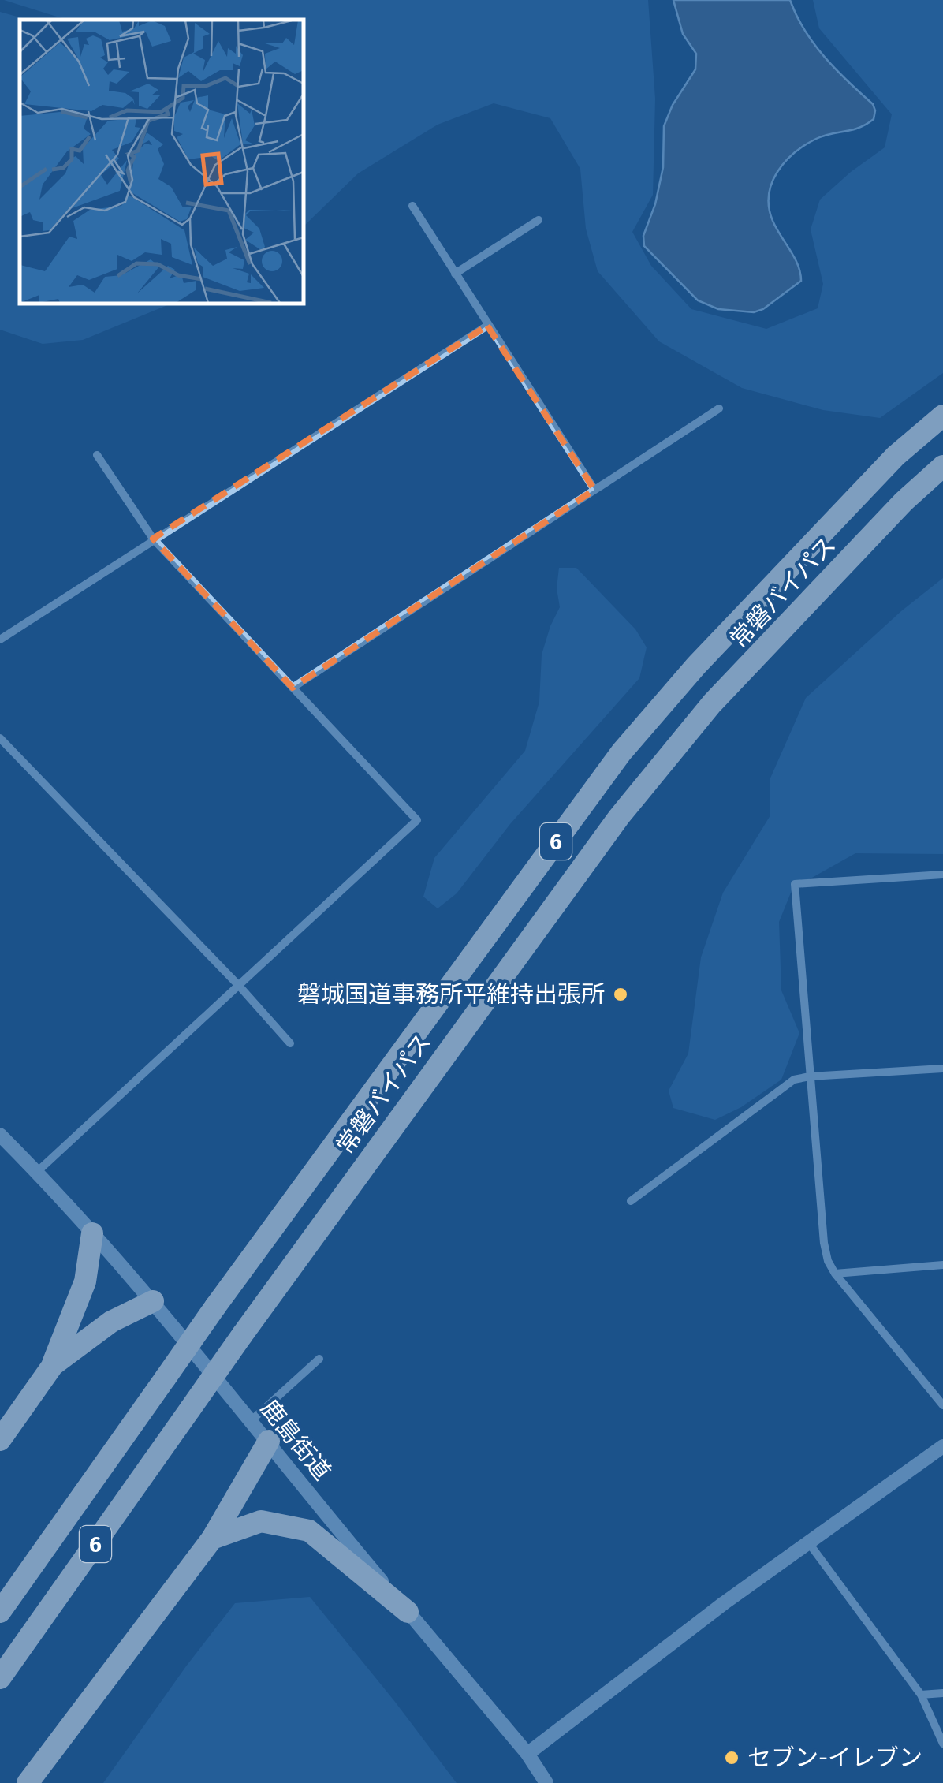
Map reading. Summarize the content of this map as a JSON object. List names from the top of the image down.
{
  "streets": {
    "highway": ["常磐バイパス", "6"],
    "street": ["鹿島街道"]
  },
  "places": ["磐城国道事務所平維持出張所", "セブン-イレブン"]
}
